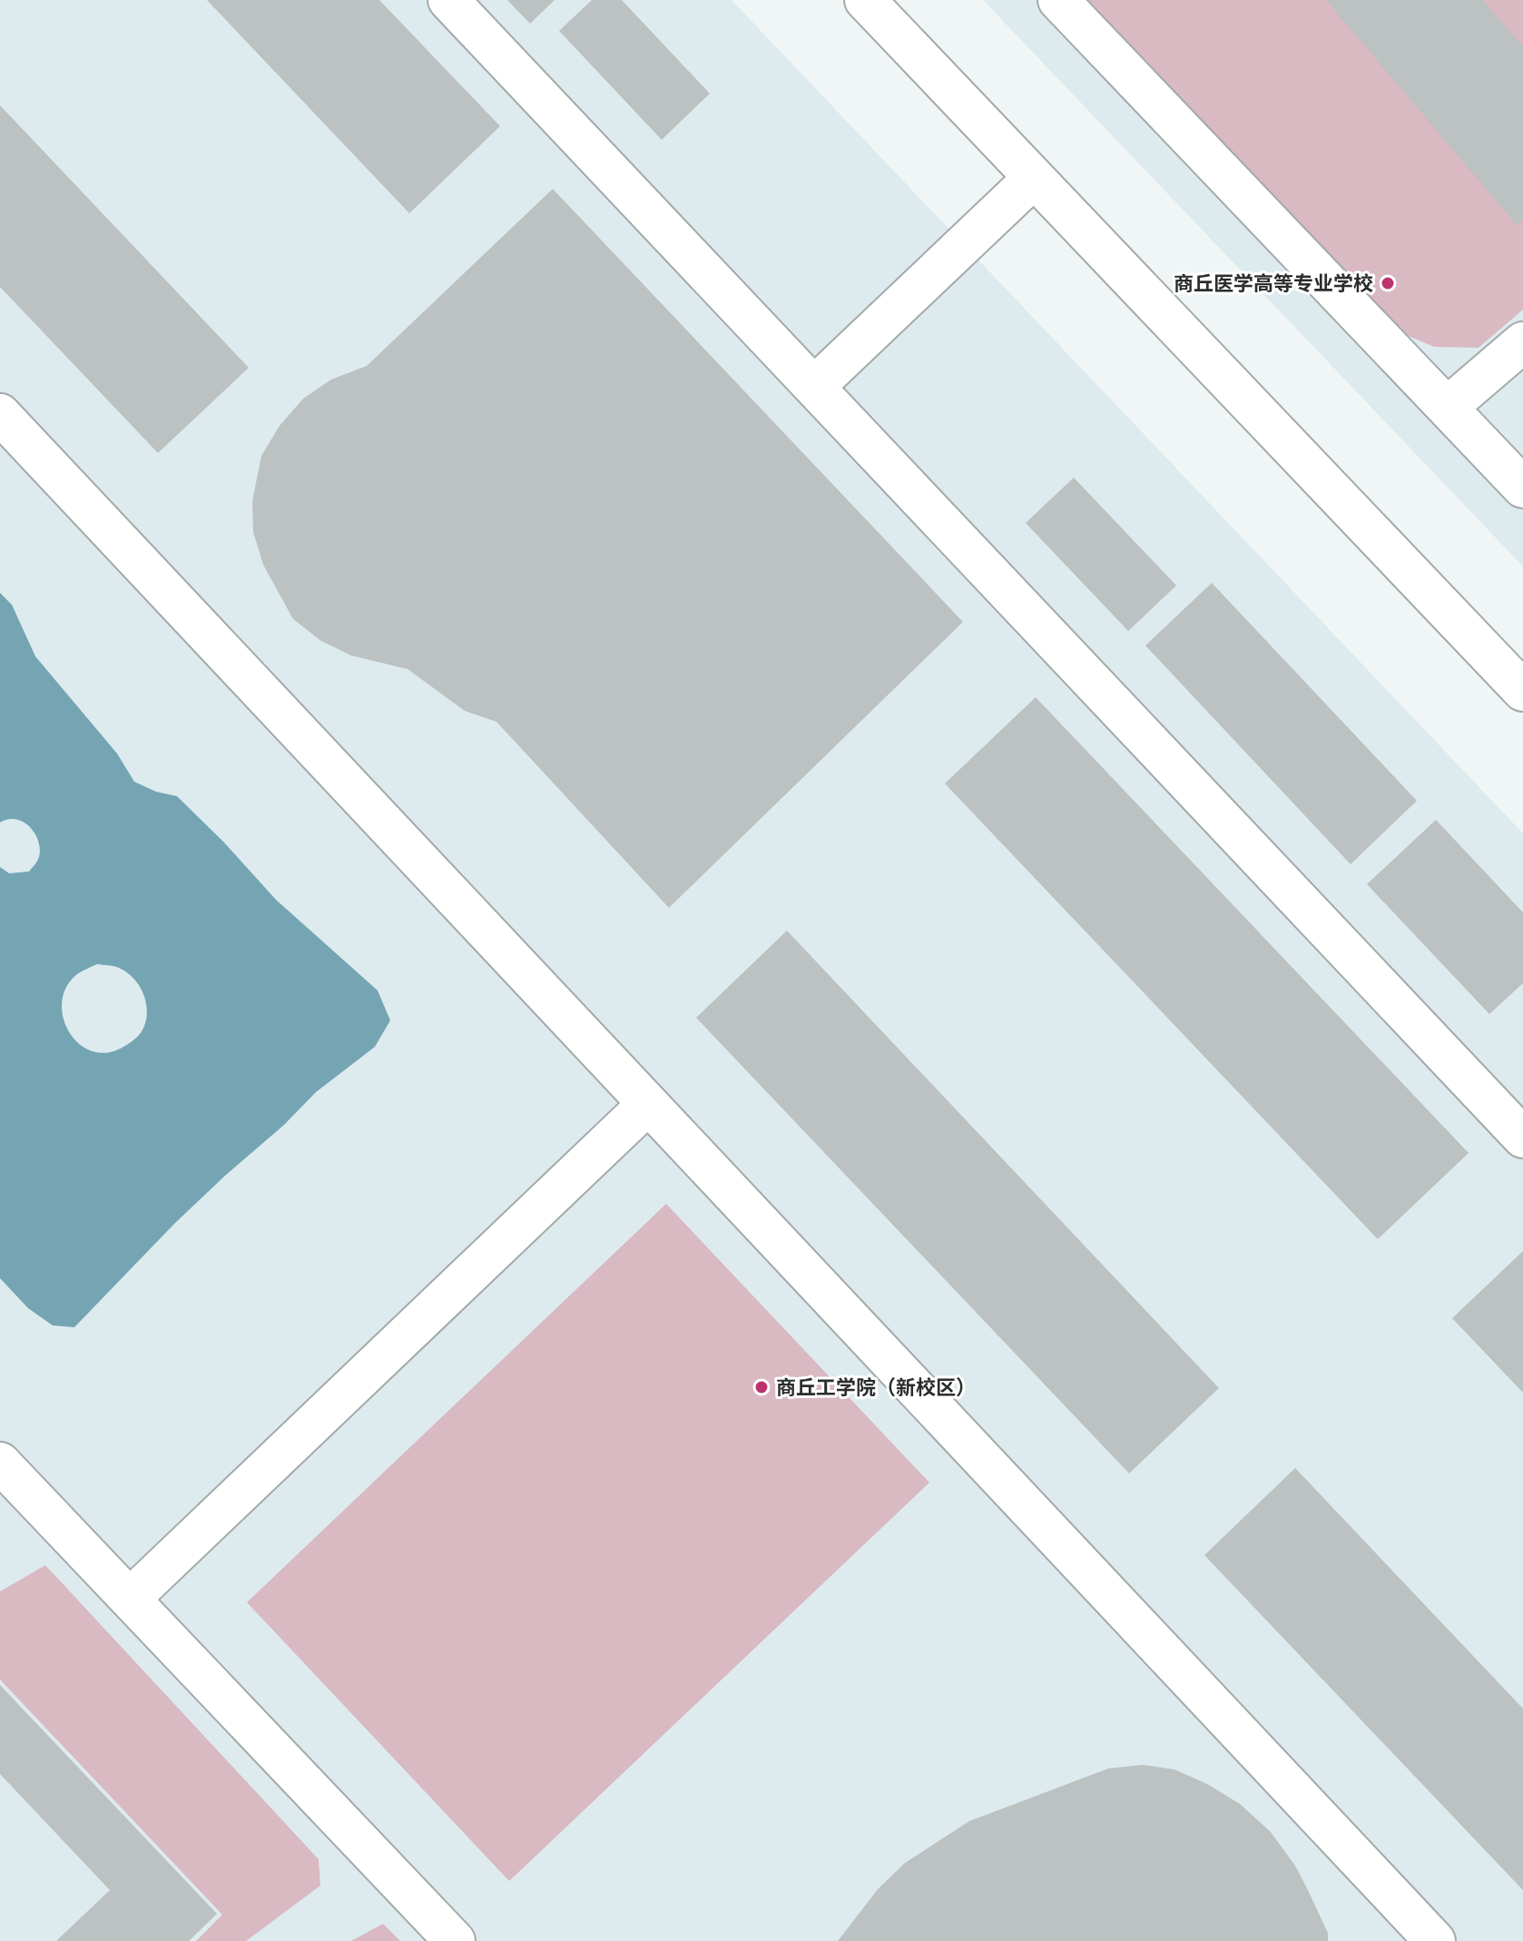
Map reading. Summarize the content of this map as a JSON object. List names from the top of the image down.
{
  "places": ["商丘医学高等专业学校", "商丘工学院（新校区）"]
}
